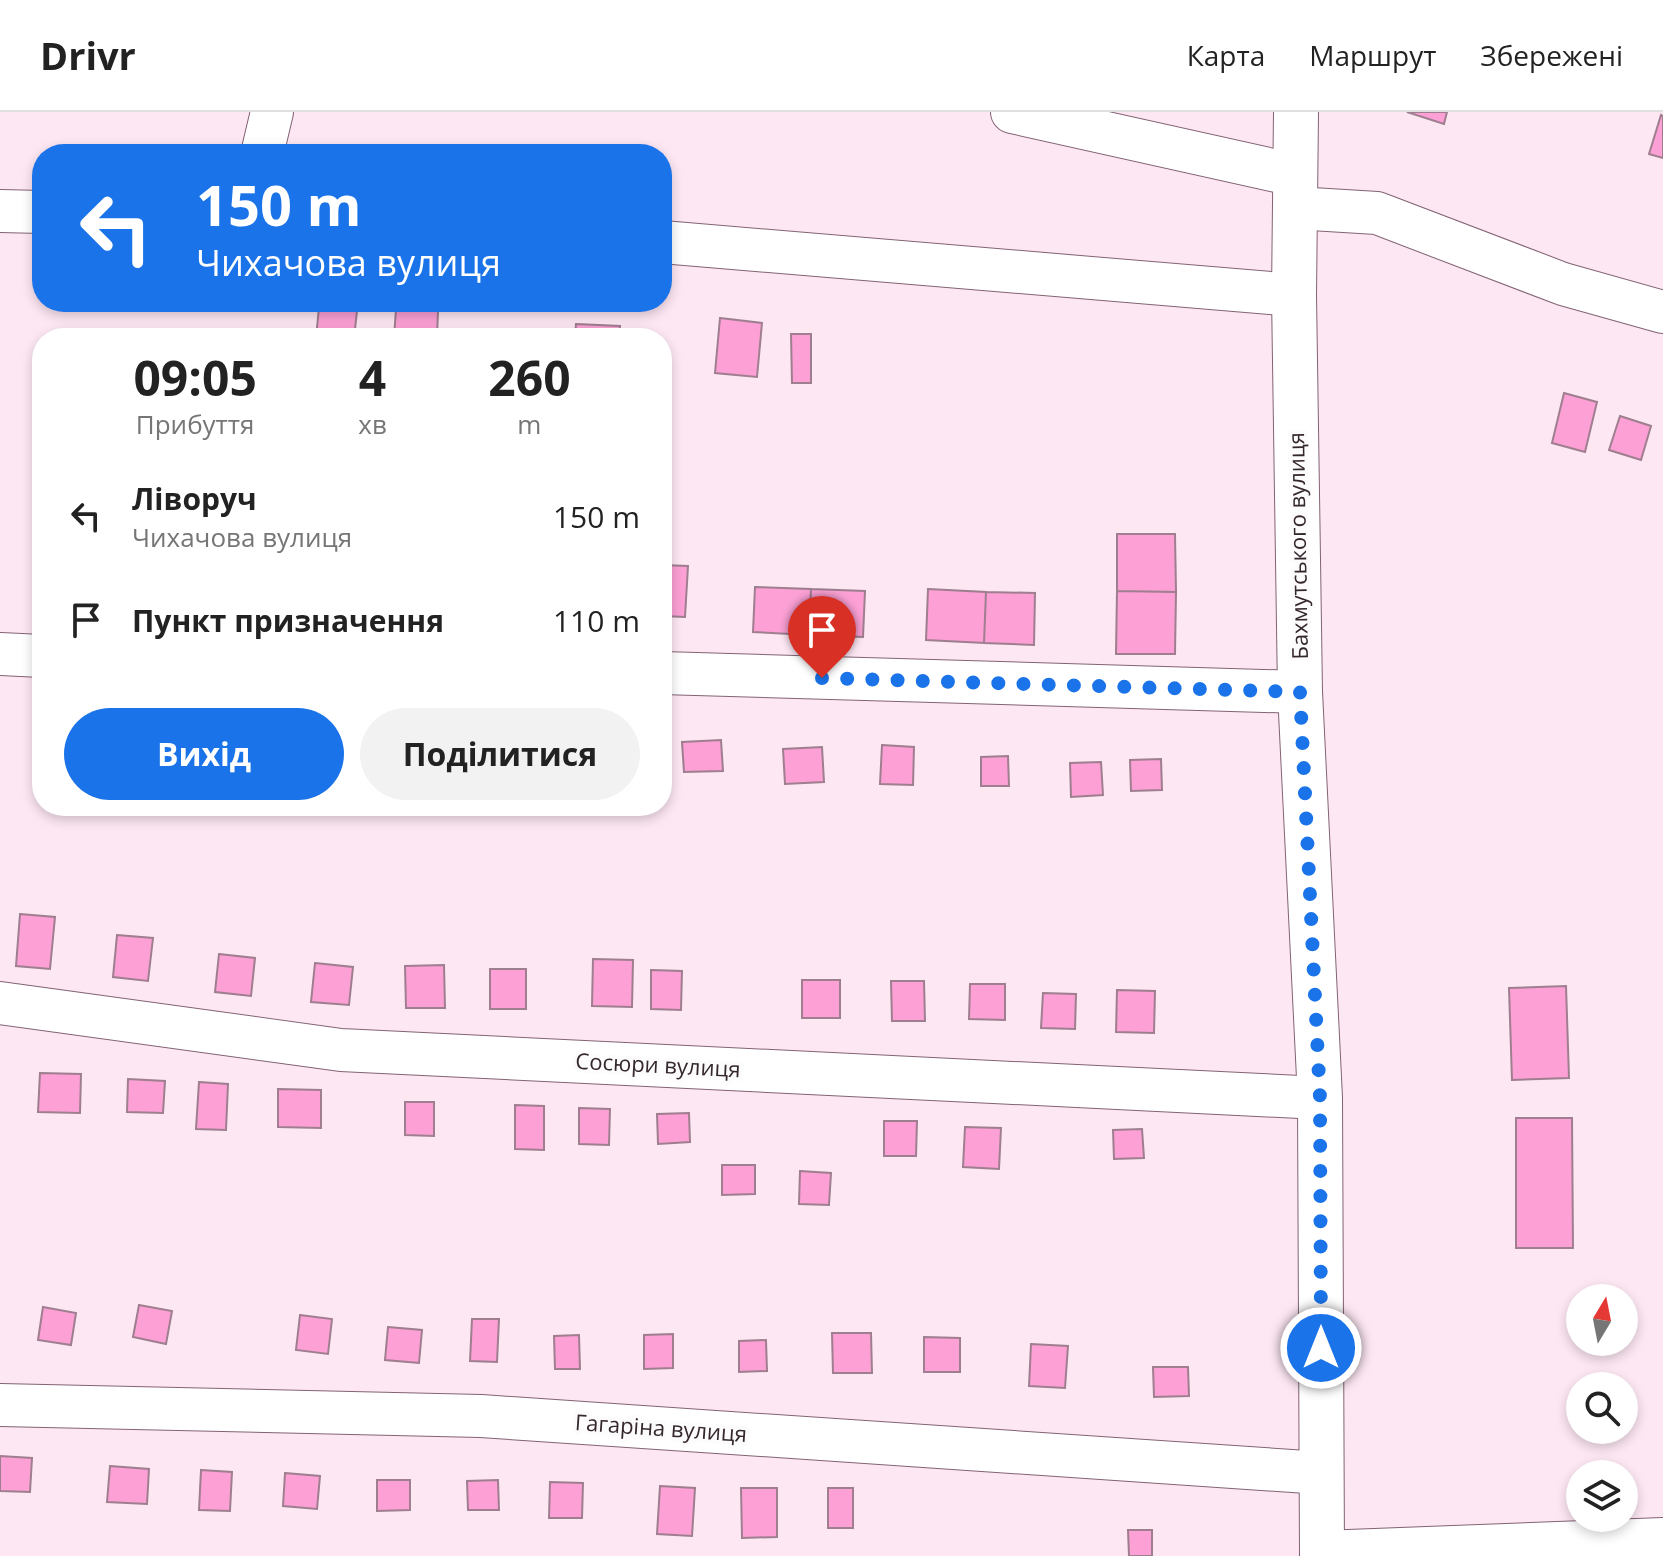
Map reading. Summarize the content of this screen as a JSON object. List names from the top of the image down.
{
  "streets": {
    "main road": ["Бахмутського вулиця"],
    "street": ["Сосюри вулиця", "Гагаріна вулиця"]
  },
  "crossings": [
    ["Бахмутського вулиця", "Сосюри вулиця"],
    ["Бахмутського вулиця", "Гагаріна вулиця"]
  ],
  "north": "top",
  "page": {
    "header": "Drivr",
    "nav": ["Карта", "Маршрут", "Збережені"],
    "turn": ["150 m", "Чихачова вулиця"],
    "eta": [
      "09:05",
      "Прибуття",
      "4",
      "хв",
      "260",
      "m"
    ],
    "list": [
      {
        "name": "Ліворуч",
        "note": "Чихачова вулиця",
        "value": "150 m"
      },
      {
        "name": "Пункт призначення",
        "value": "110 m"
      }
    ],
    "buttons": ["Вихід", "Поділитися"]
  }
}
